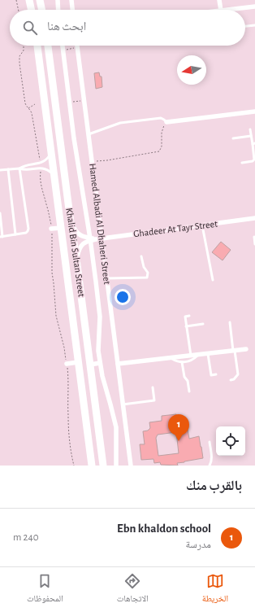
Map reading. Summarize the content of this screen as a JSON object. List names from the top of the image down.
{
  "streets": {
    "main road": ["Khalid Bin Sultan Street"],
    "street": ["Hamed Albadi Al Dhaheri Street", "Ghadeer At Tayr Street"]
  },
  "crossings": [
    ["Hamed Albadi Al Dhaheri Street", "Ghadeer At Tayr Street"]
  ],
  "north": "left",
  "page": {
    "search": "ابحث هنا",
    "pins": "1",
    "heading": "بالقرب منك",
    "list": [
      {
        "mark": "1",
        "name": "Ebn khaldon school",
        "note": "مدرسة",
        "value": "240 m"
      }
    ],
    "nav": ["الخريطة", "الاتجاهات", "المحفوظات"]
  }
}
